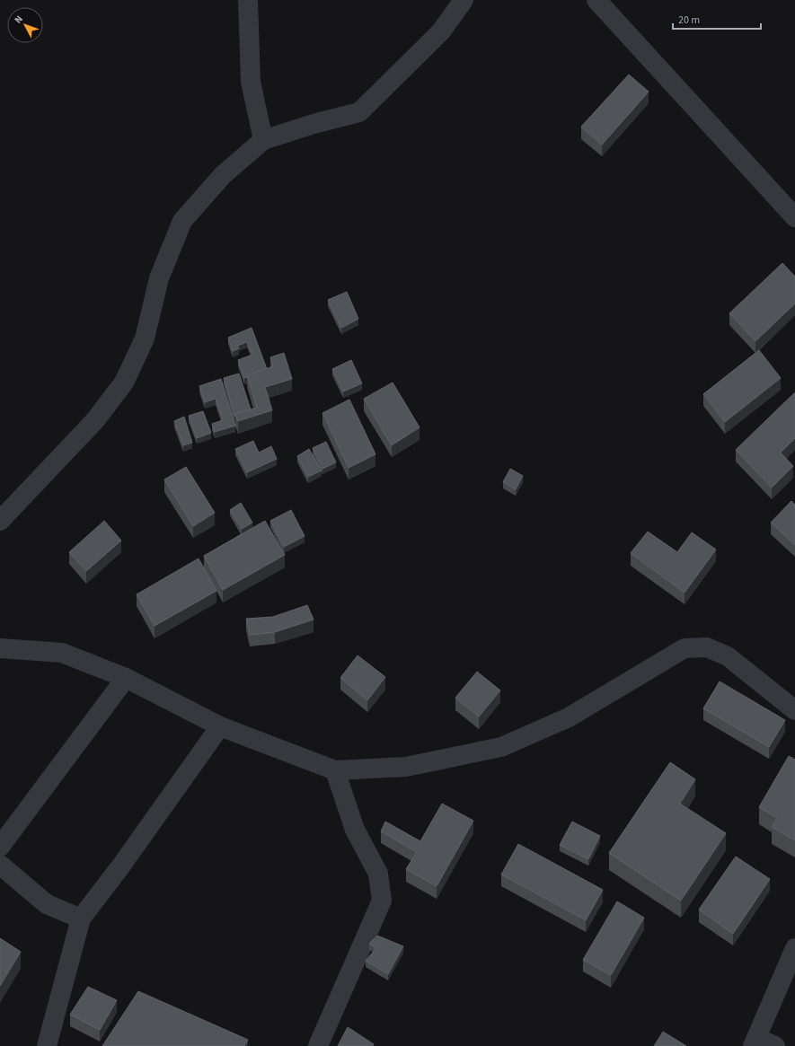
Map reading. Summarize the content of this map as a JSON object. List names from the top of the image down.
{
  "scale_bar": "20 m",
  "north": "top left"
}
